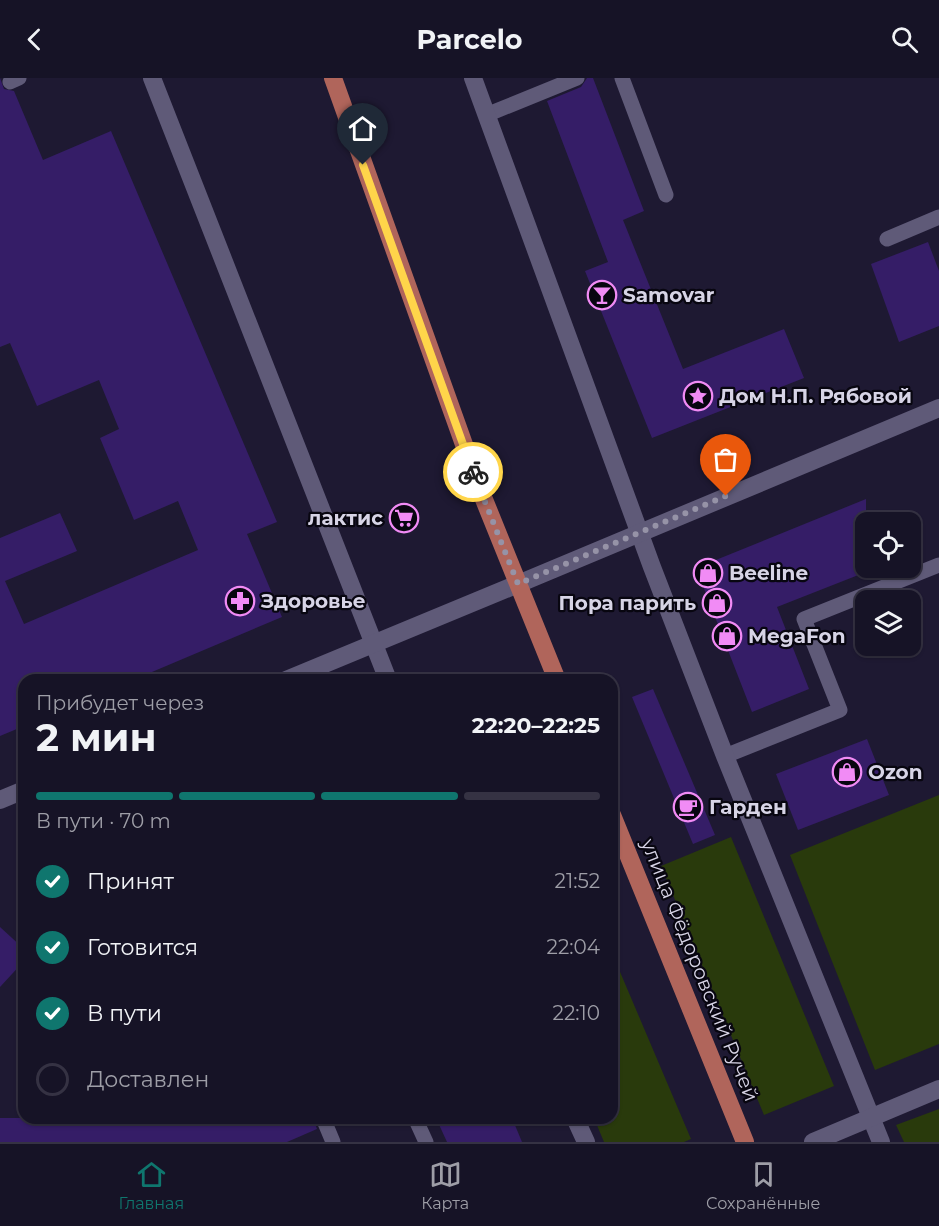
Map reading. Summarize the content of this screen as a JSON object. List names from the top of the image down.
{
  "streets": {
    "main road": ["улица Фёдоровский Ручей"]
  },
  "places": {
    "bar": ["Samovar"],
    "place": ["Дом Н.П. Рябовой"],
    "supermarket": ["лактис"],
    "shop": [
      "Beeline",
      "Пора парить",
      "MegaFon",
      "Ozon"
    ],
    "pharmacy": ["Здоровье"],
    "cafe": ["Гарден"]
  },
  "page": {
    "header": "Parcelo",
    "heading": ["2 мин", "Прибудет через", "22:20–22:25"],
    "bar": "В пути · 70 m",
    "list": [
      ["Принят", "21:52"],
      ["Готовится", "22:04"],
      ["В пути", "22:10"],
      "Доставлен"
    ],
    "tabs": ["Главная", "Карта", "Сохранённые"]
  }
}
